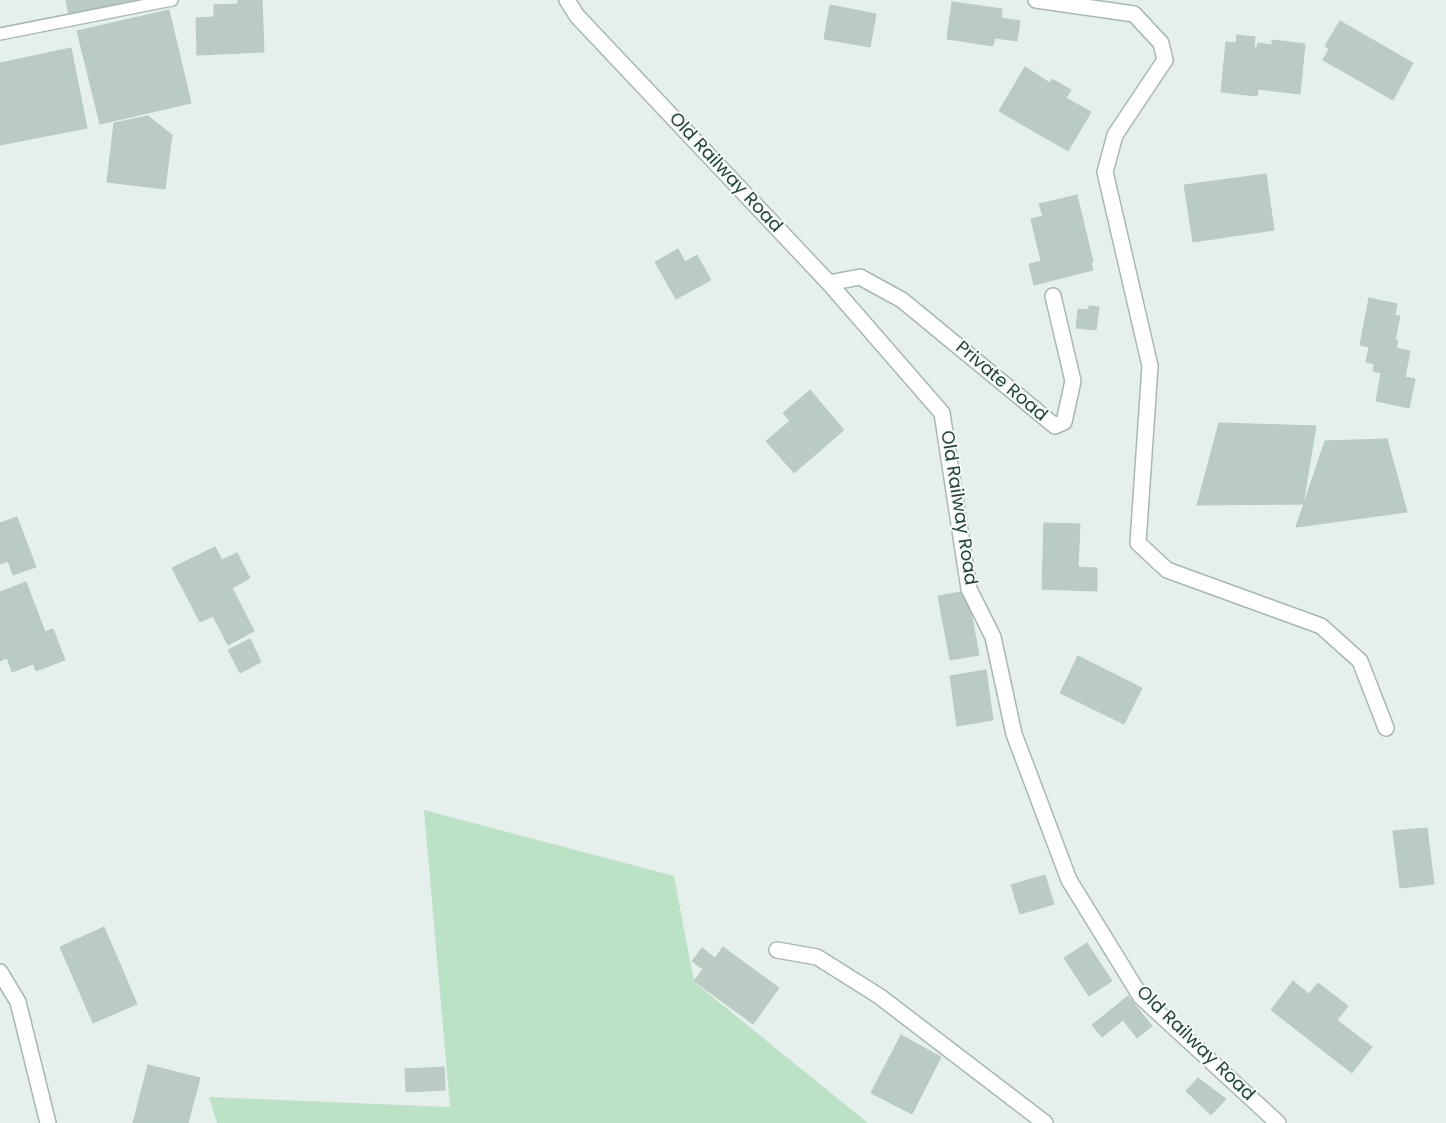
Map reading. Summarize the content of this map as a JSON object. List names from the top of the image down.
{
  "streets": {
    "street": ["Old Railway Road", "Private Road"]
  },
  "crossings": [
    ["Old Railway Road", "Private Road"]
  ]
}
